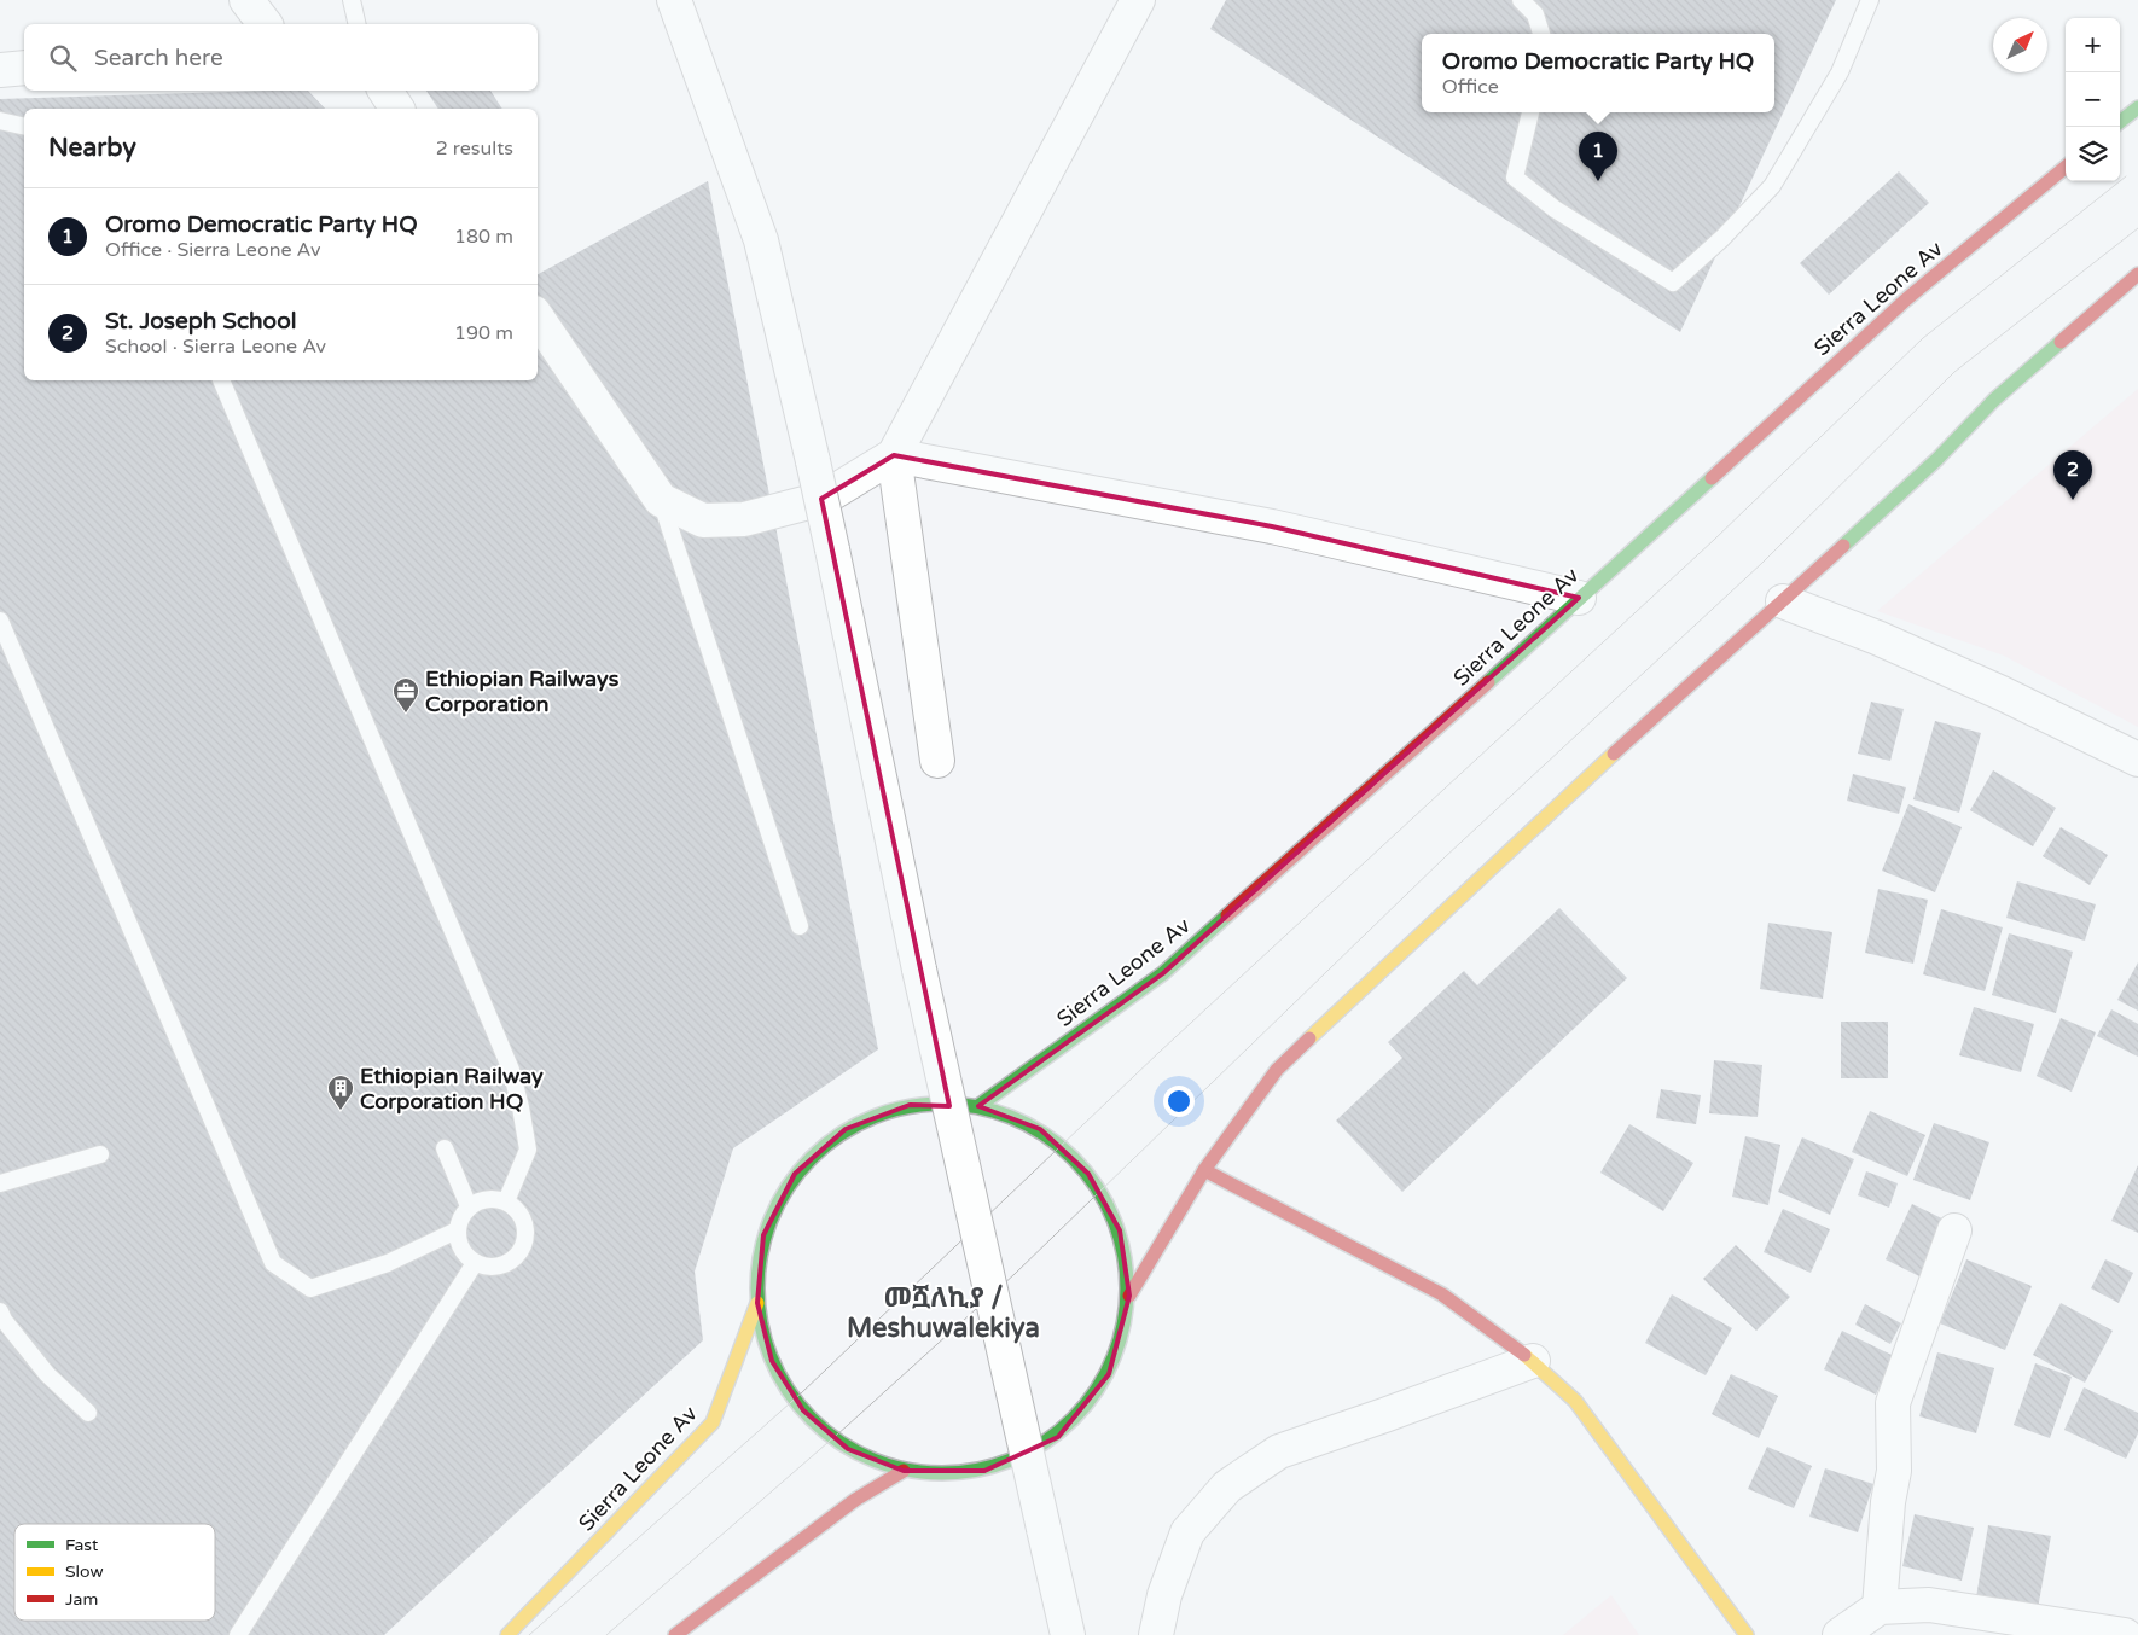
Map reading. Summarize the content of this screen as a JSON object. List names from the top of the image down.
{
  "streets": {
    "main road": ["Sierra Leone Av"]
  },
  "districts": ["መሿለኪያ / Meshuwalekiya"],
  "places": {
    "office": ["Ethiopian Railways Corporation"],
    "building": ["Ethiopian Railway Corporation HQ"]
  },
  "legend": ["Fast", "Slow", "Jam"],
  "north": "top right",
  "page": {
    "map_buttons": ["+", "−"],
    "search": "Search here",
    "popup": ["Oromo Democratic Party HQ", "Office"],
    "heading": ["Nearby", "2 results"],
    "pins": ["1", "2"],
    "list": [
      {
        "mark": "1",
        "name": "Oromo Democratic Party HQ",
        "note": "Office · Sierra Leone Av",
        "value": "180 m"
      },
      {
        "mark": "2",
        "name": "St. Joseph School",
        "note": "School · Sierra Leone Av",
        "value": "190 m"
      }
    ]
  }
}
